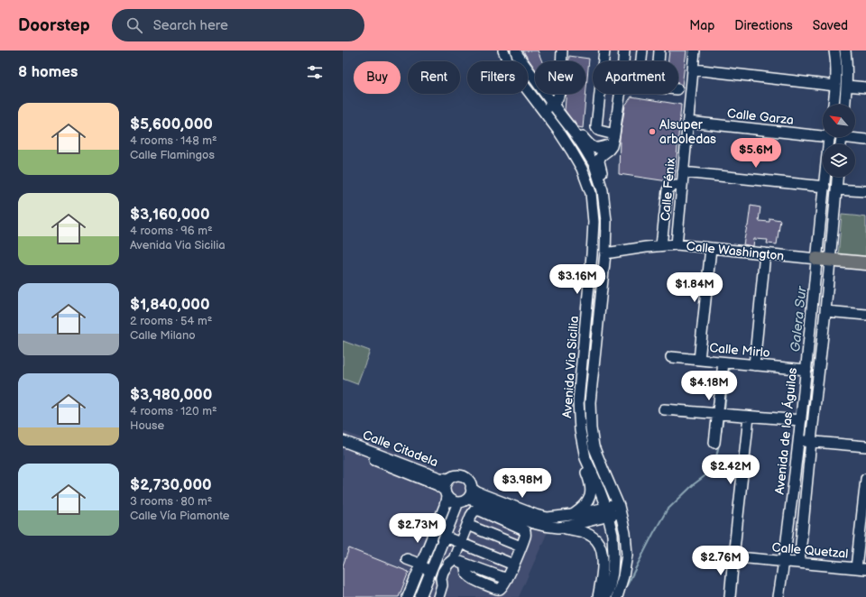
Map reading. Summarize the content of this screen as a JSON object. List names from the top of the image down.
{
  "streets": {
    "main road": ["Calle Washington"],
    "street": [
      "Calle Garza",
      "Calle Fénix",
      "Calle Mirlo",
      "Avenida Via Sicilia",
      "Avenida de las Águilas",
      "Calle Citadela",
      "Calle Quetzal"
    ]
  },
  "crossings": [
    ["Calle Garza", "Calle Fénix"],
    ["Calle Fénix", "Calle Washington"],
    ["Calle Washington", "Avenida Via Sicilia"],
    ["Calle Washington", "Avenida de las Águilas"],
    ["Calle Mirlo", "Avenida de las Águilas"],
    ["Avenida de las Águilas", "Calle Quetzal"]
  ],
  "water": ["Galera Sur"],
  "places": ["Alsuper arboledas"],
  "north": "top left",
  "page": {
    "header": "Doorstep",
    "search": "Search here",
    "nav": ["Map", "Directions", "Saved"],
    "heading": "8 homes",
    "chip": [
      "Buy",
      "Rent",
      "Filters",
      "New",
      "Apartment"
    ],
    "list": [
      {
        "name": "$5,600,000",
        "note": "4 rooms · 148 m² · Calle Flamingos"
      },
      {
        "name": "$3,160,000",
        "note": "4 rooms · 96 m² · Avenida Via Sicilia"
      },
      {
        "name": "$1,840,000",
        "note": "2 rooms · 54 m² · Calle Milano"
      },
      {
        "name": "$3,980,000",
        "note": "4 rooms · 120 m² · House"
      },
      {
        "name": "$2,730,000",
        "note": "3 rooms · 80 m² · Calle Vía Piamonte"
      }
    ],
    "price": [
      "$5.6M",
      "$3.16M",
      "$1.84M",
      "$4.18M",
      "$2.42M",
      "$3.98M",
      "$2.73M",
      "$2.76M"
    ]
  }
}
